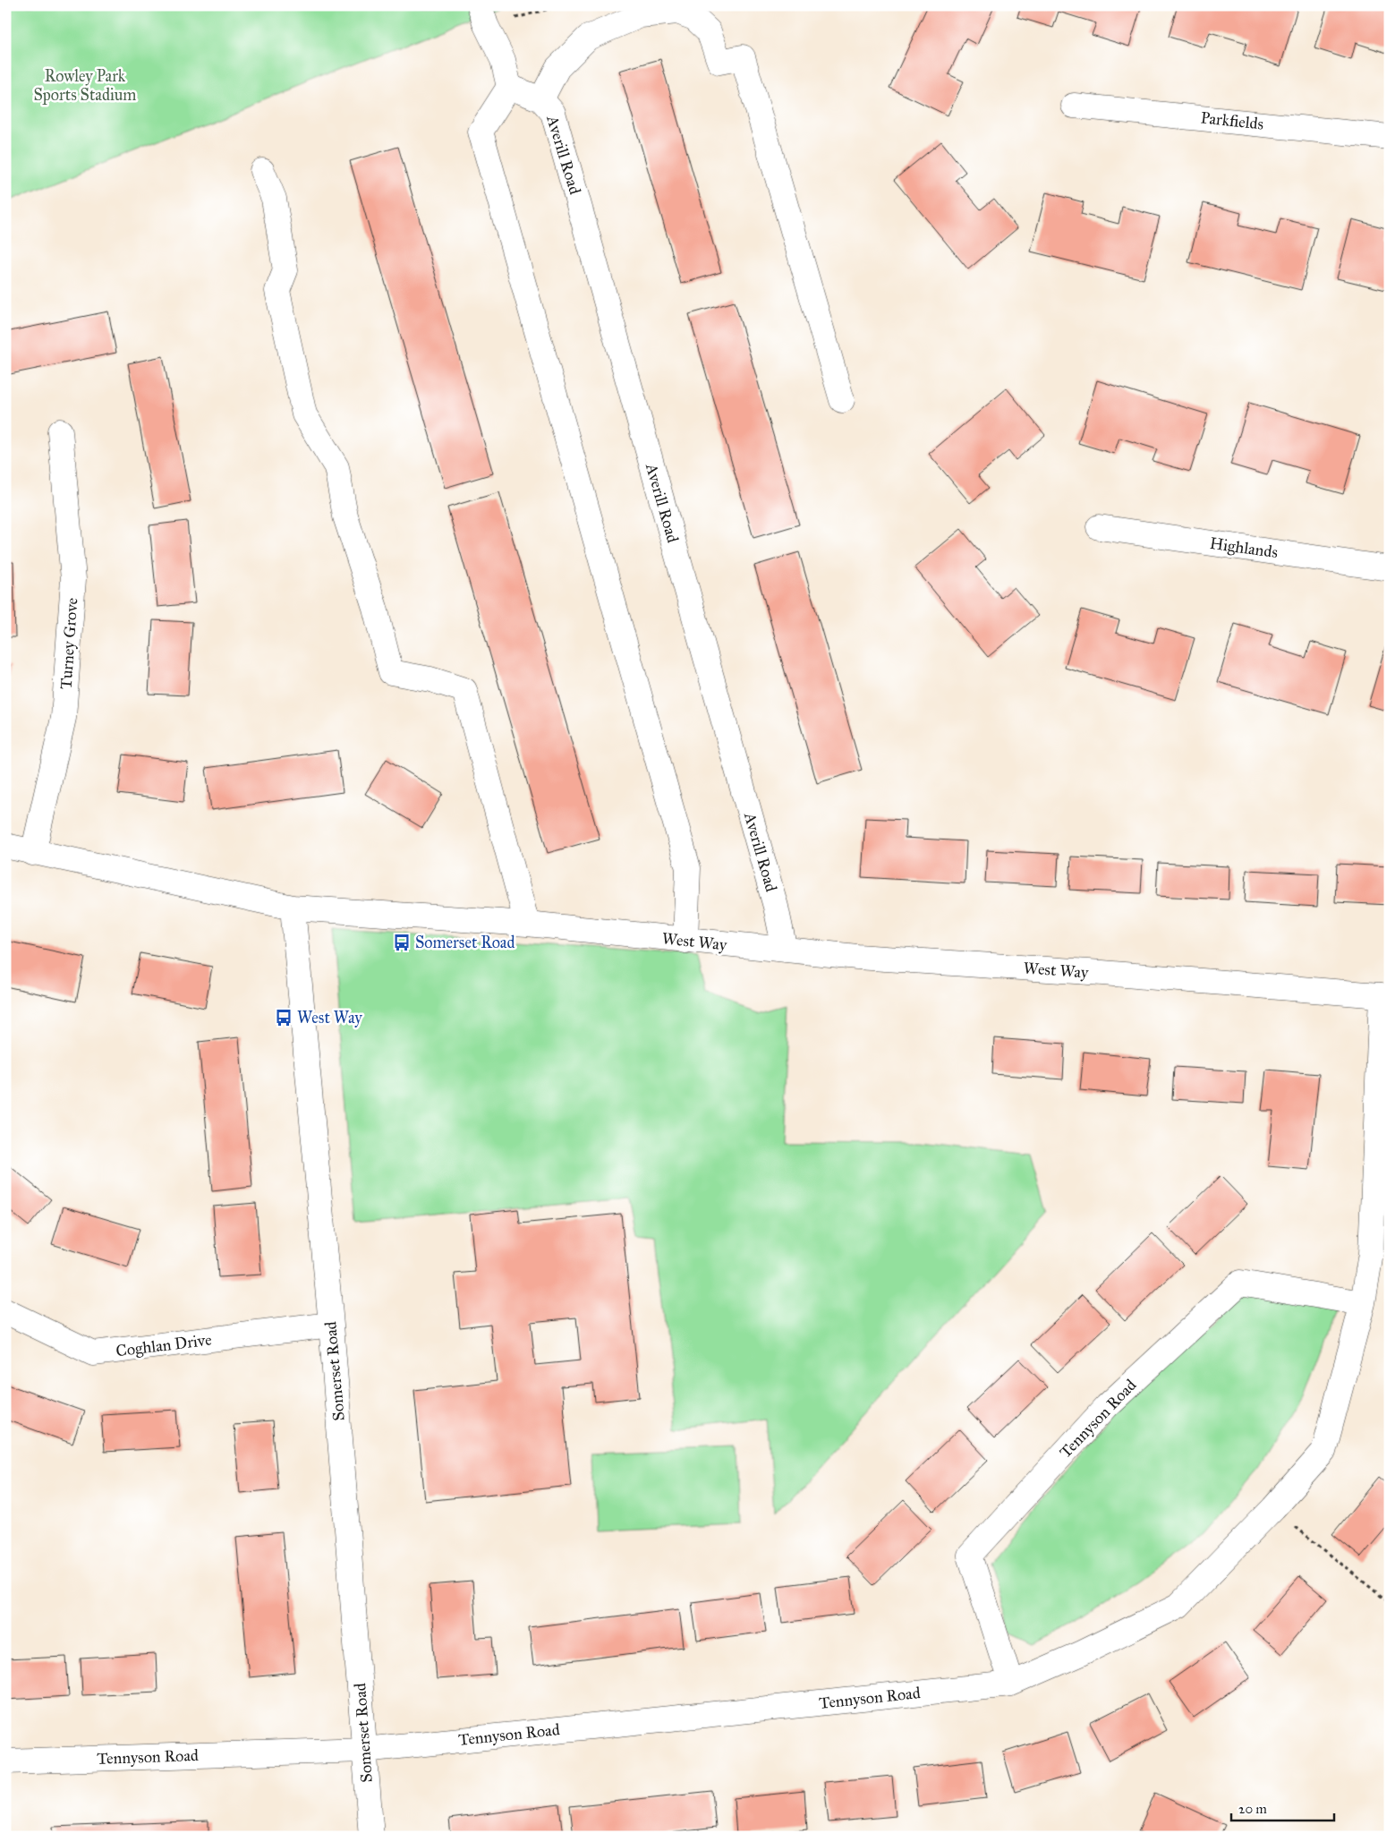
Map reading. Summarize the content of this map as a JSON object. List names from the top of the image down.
{
  "streets": {
    "street": [
      "Parkfields",
      "Averill Road",
      "Highlands",
      "Turney Grove",
      "West Way",
      "Coghlan Drive",
      "Somerset Road",
      "Tennyson Road"
    ]
  },
  "crossings": [
    ["Averill Road", "West Way"],
    ["Turney Grove", "West Way"],
    ["West Way", "Somerset Road"],
    ["West Way", "Tennyson Road"],
    ["Coghlan Drive", "Somerset Road"],
    ["Somerset Road", "Tennyson Road"]
  ],
  "parks": ["Rowley Park Sports Stadium"],
  "places": {
    "bus stop": ["Somerset Road", "West Way"]
  },
  "scale_bar": "20 m"
}
